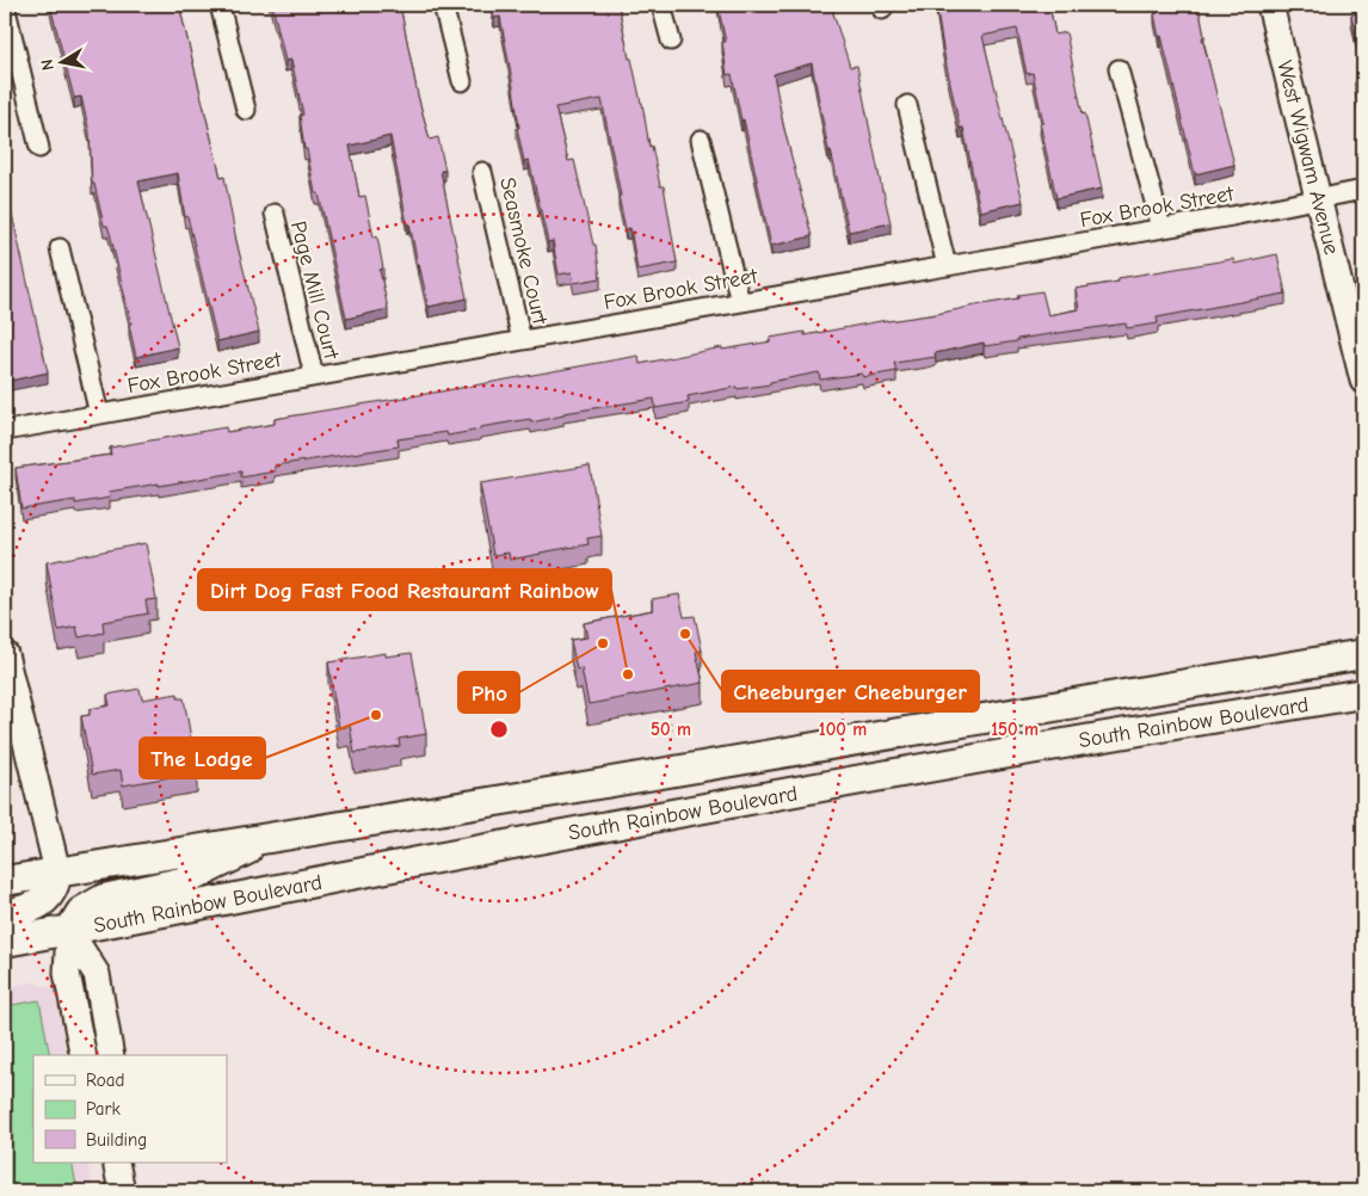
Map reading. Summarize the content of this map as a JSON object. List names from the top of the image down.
{
  "streets": {
    "main road": ["South Rainbow Boulevard"],
    "street": [
      "West Wigwam Avenue",
      "Fox Brook Street",
      "Seasmoke Court",
      "Page Mill Court"
    ]
  },
  "crossings": [
    ["West Wigwam Avenue", "Fox Brook Street"],
    ["Fox Brook Street", "Seasmoke Court"],
    ["Fox Brook Street", "Page Mill Court"]
  ],
  "places": [
    "Cheeburger Cheeburger",
    "Pho",
    "Dirt Dog Fast Food Restaurant Rainbow",
    "The Lodge"
  ],
  "legend": ["Road", "Park", "Building"],
  "north": "left",
  "rings": ["50 m", "100 m", "150 m"]
}
